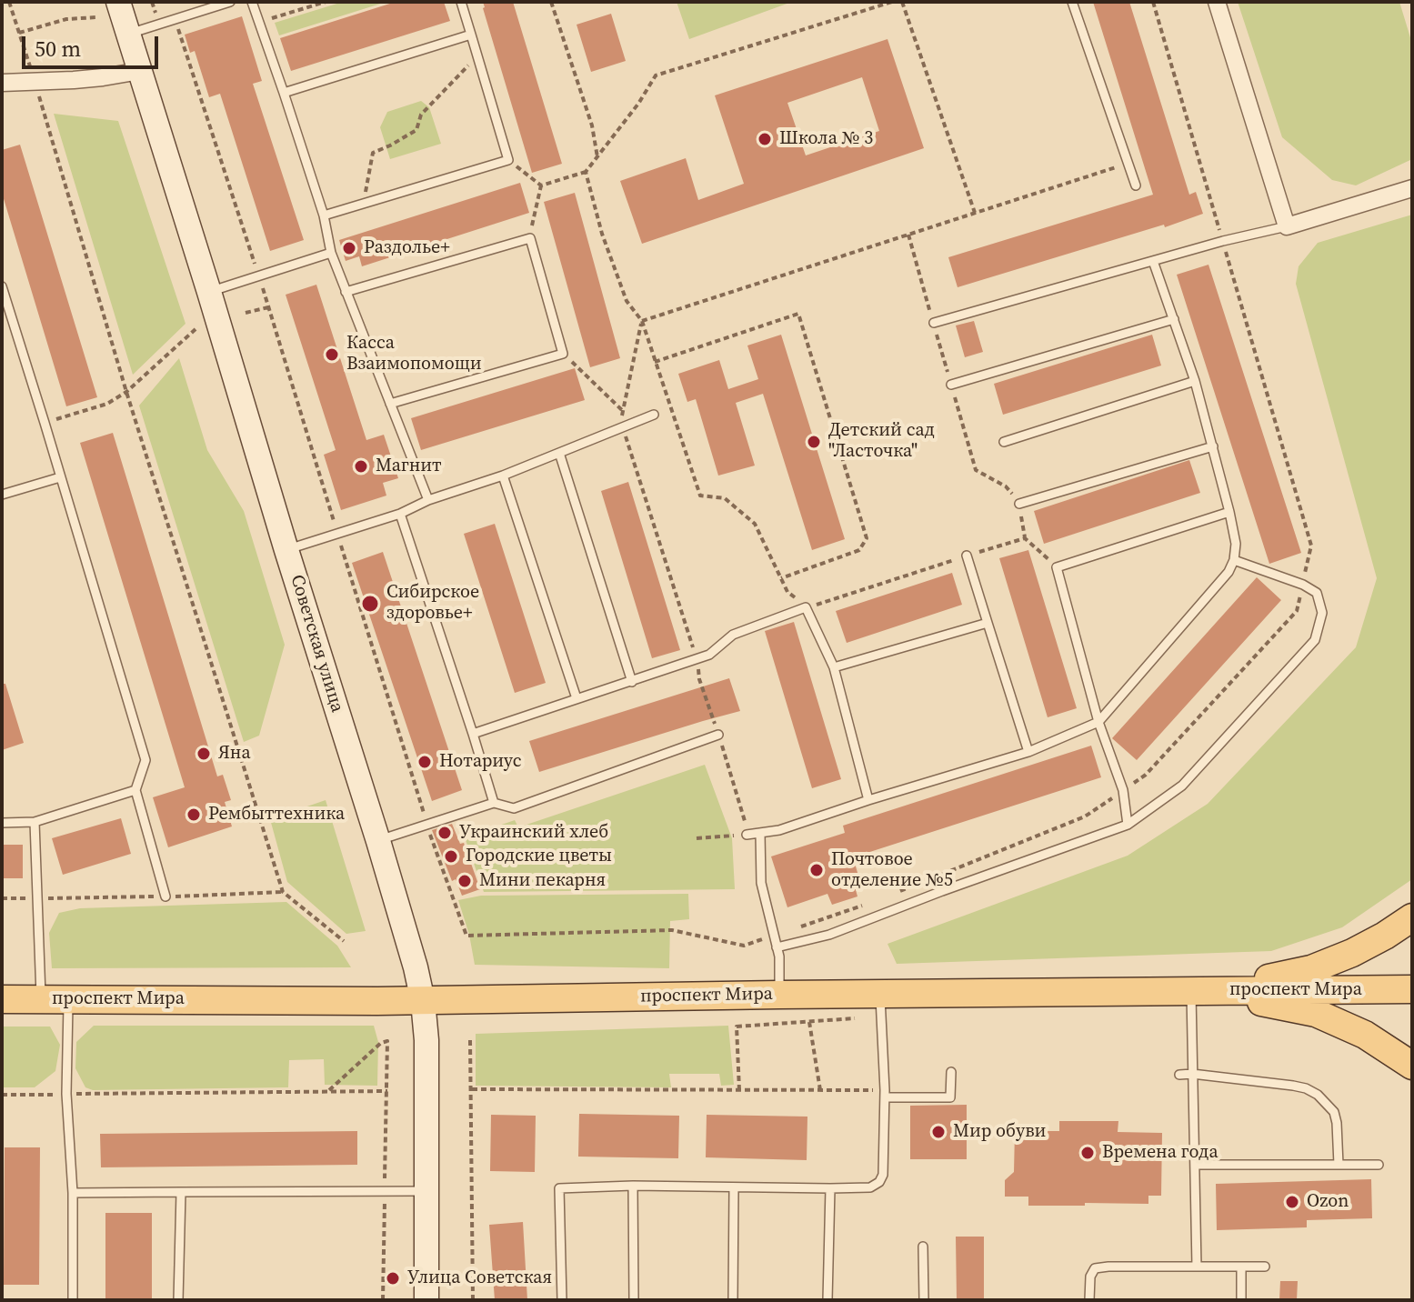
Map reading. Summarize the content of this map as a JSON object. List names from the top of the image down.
{
  "streets": {
    "main road": ["Советская улица", "проспект Мира"]
  },
  "crossings": [
    ["Советская улица", "проспект Мира"]
  ],
  "places": [
    "Школа № 3",
    "Раздолье+",
    "Касса Взаимопомощи",
    "Детский сад \"Ласточка\"",
    "Магнит",
    "Сибирское здоровье+",
    "Яна",
    "Нотариус",
    "Рембыттехника",
    "Украинский хлеб",
    "Городские цветы",
    "Почтовое отделение №5",
    "Мини пекарня",
    "Мир обуви",
    "Времена года",
    "Ozon",
    "Улица Советская"
  ],
  "scale_bar": "50 m"
}
